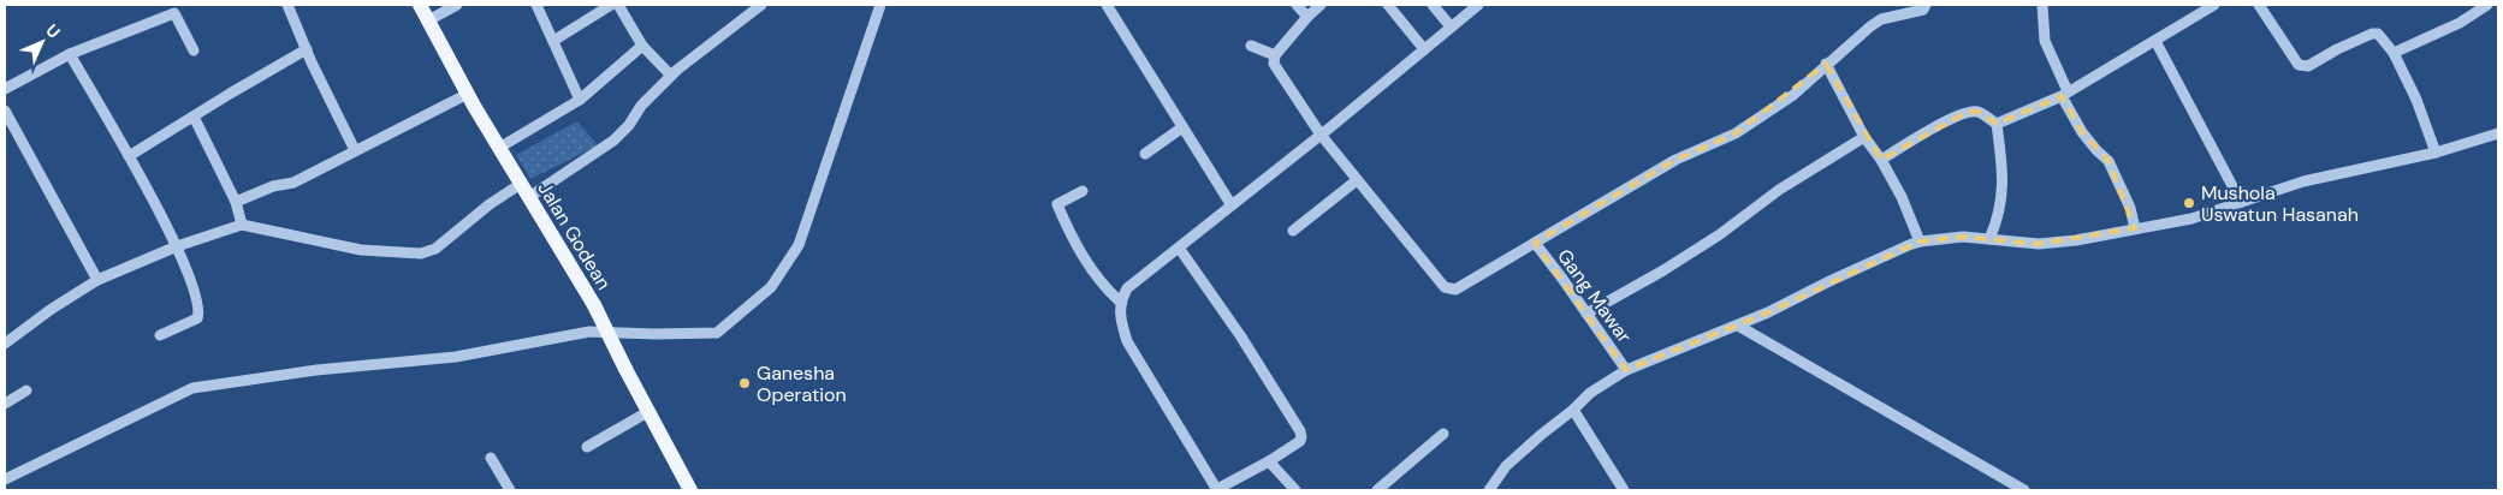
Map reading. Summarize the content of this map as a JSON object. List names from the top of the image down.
{
  "streets": {
    "main road": ["Jalan Godean"],
    "street": ["Gang Mawar"]
  },
  "places": ["Mushola Uswatun Hasanah", "Ganesha Operation"],
  "north": "top right"
}
